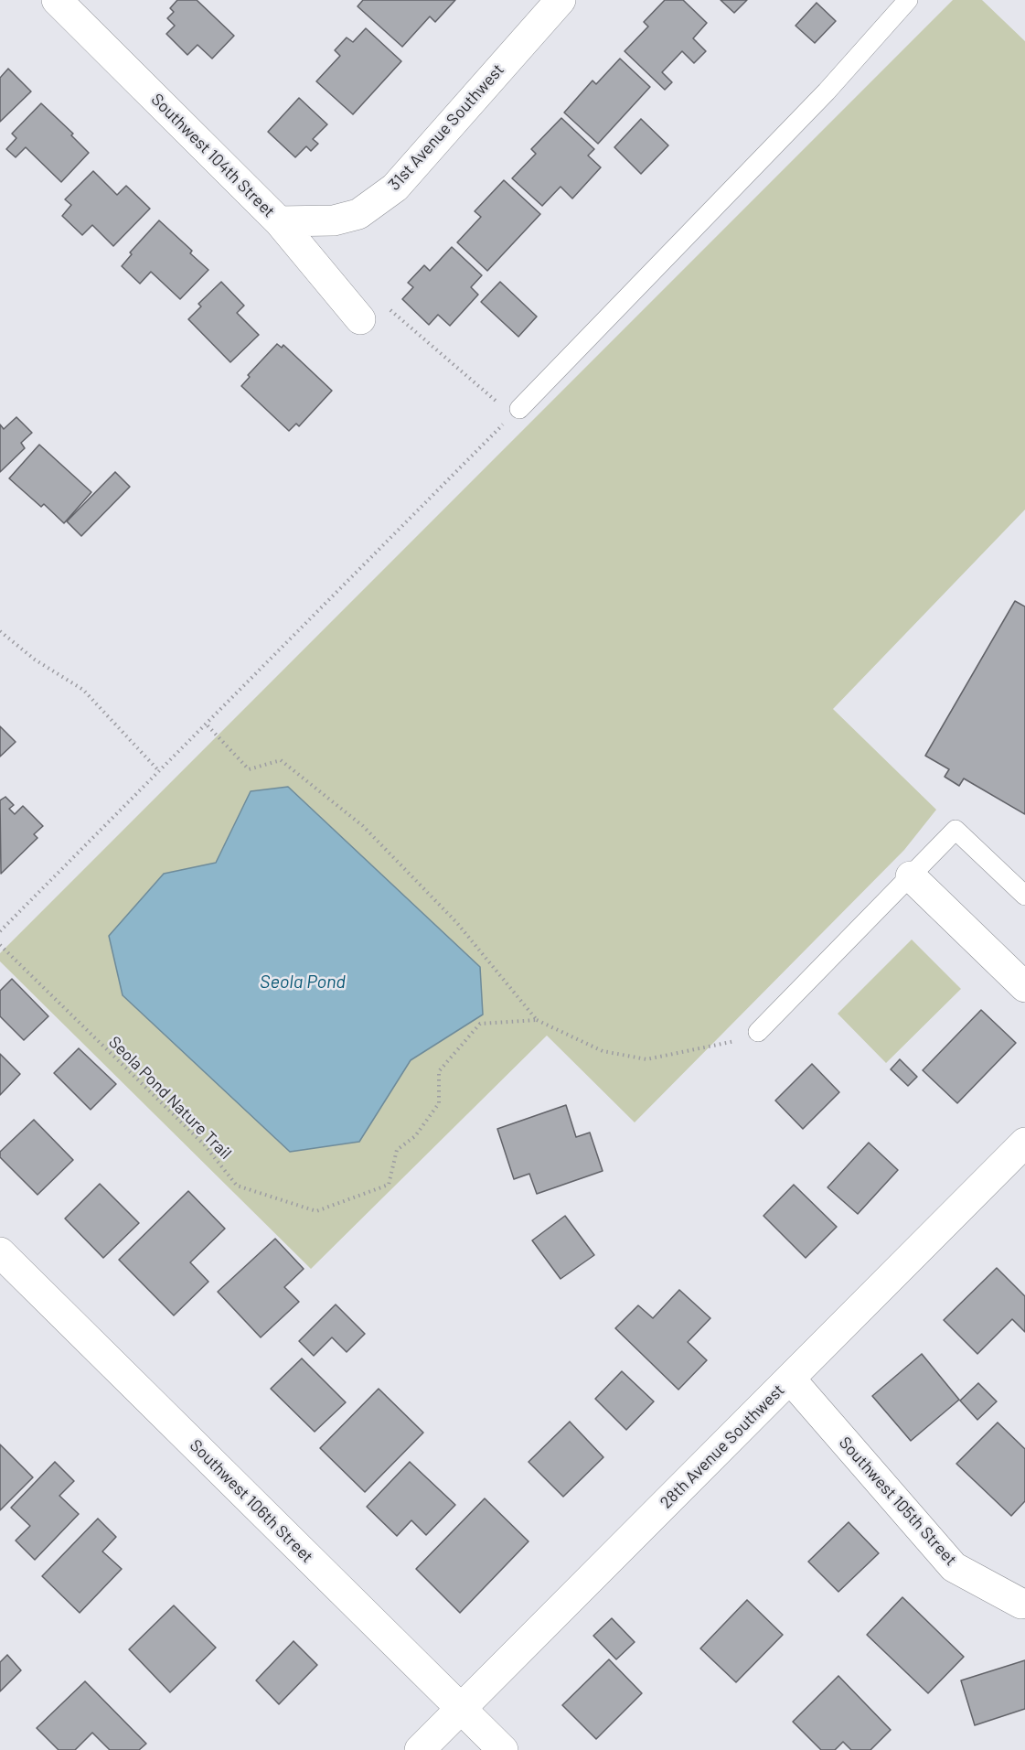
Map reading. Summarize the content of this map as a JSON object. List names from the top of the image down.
{
  "streets": {
    "street": [
      "31st Avenue Southwest",
      "Southwest 104th Street",
      "28th Avenue Southwest",
      "Southwest 106th Street",
      "Southwest 105th Street"
    ],
    "path": ["Seola Pond Nature Trail"]
  },
  "crossings": [
    ["31st Avenue Southwest", "Southwest 104th Street"],
    ["28th Avenue Southwest", "Southwest 106th Street"],
    ["28th Avenue Southwest", "Southwest 105th Street"]
  ],
  "water": ["Seola Pond"]
}
